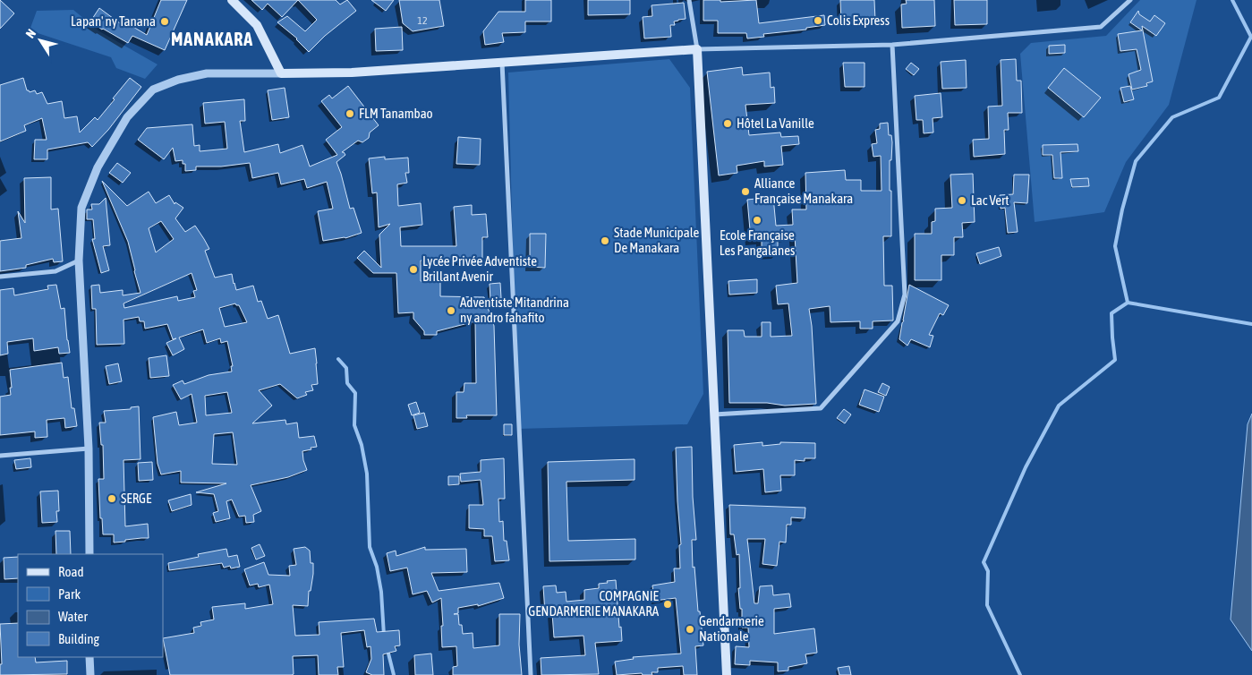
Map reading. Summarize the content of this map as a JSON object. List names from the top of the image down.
{
  "districts": ["MANAKARA"],
  "places": [
    "Colis Express",
    "Lapan' ny Tanana",
    "FLM Tanambao",
    "Hôtel La Vanille",
    "Alliance Française Manakara",
    "Lac Vert",
    "Ecole Française Les Pangalanes",
    "Stade Municipale De Manakara",
    "Lycée Privée Adventiste Brillant Avenir",
    "Adventiste Mitandrina ny andro fahafito",
    "SERGE",
    "COMPAGNIE GENDARMERIE MANAKARA",
    "Gendarmerie Nationale"
  ],
  "house_numbers": ["12"],
  "legend": [
    "Road",
    "Park",
    "Water",
    "Building"
  ],
  "north": "top left"
}
